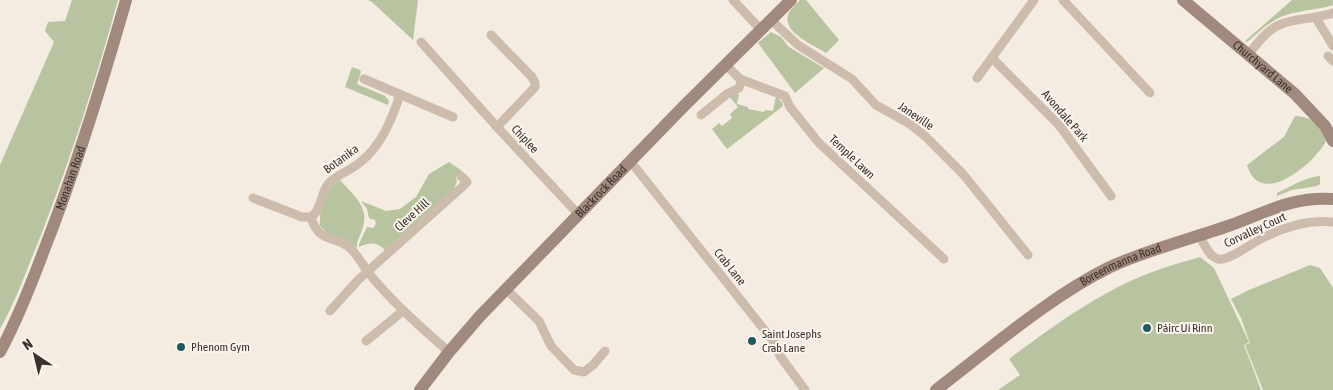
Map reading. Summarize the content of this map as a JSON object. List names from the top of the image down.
{
  "streets": {
    "street": [
      "Churchyard Lane",
      "Janeville",
      "Avondale Park",
      "Chiplee",
      "Temple Lawn",
      "Botanika",
      "Monahan Road",
      "Blackrock Road",
      "Cleve Hill",
      "Corvalley Court",
      "Boreenmanna Road",
      "Crab Lane"
    ]
  },
  "crossings": [
    ["Janeville", "Blackrock Road"],
    ["Chiplee", "Blackrock Road"],
    ["Temple Lawn", "Blackrock Road"],
    ["Blackrock Road", "Crab Lane"],
    ["Corvalley Court", "Boreenmanna Road"]
  ],
  "places": ["Páirc Uí Rinn", "Saint Josephs Crab Lane", "Phenom Gym"],
  "north": "top left"
}
